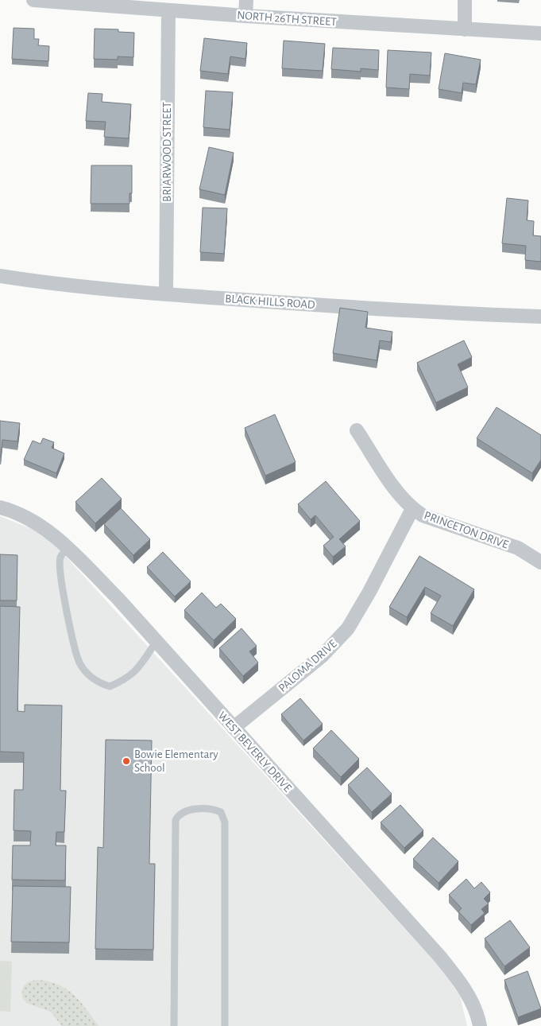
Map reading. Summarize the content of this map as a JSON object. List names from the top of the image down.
{
  "streets": {
    "street": [
      "NORTH 26TH STREET",
      "BRIARWOOD STREET",
      "BLACK HILLS ROAD",
      "PRINCETON DRIVE",
      "PALOMA DRIVE",
      "WEST BEVERLY DRIVE"
    ]
  },
  "crossings": [
    ["NORTH 26TH STREET", "BRIARWOOD STREET"],
    ["BRIARWOOD STREET", "BLACK HILLS ROAD"],
    ["PRINCETON DRIVE", "PALOMA DRIVE"],
    ["PALOMA DRIVE", "WEST BEVERLY DRIVE"]
  ],
  "places": ["Bowie Elementary School"]
}
